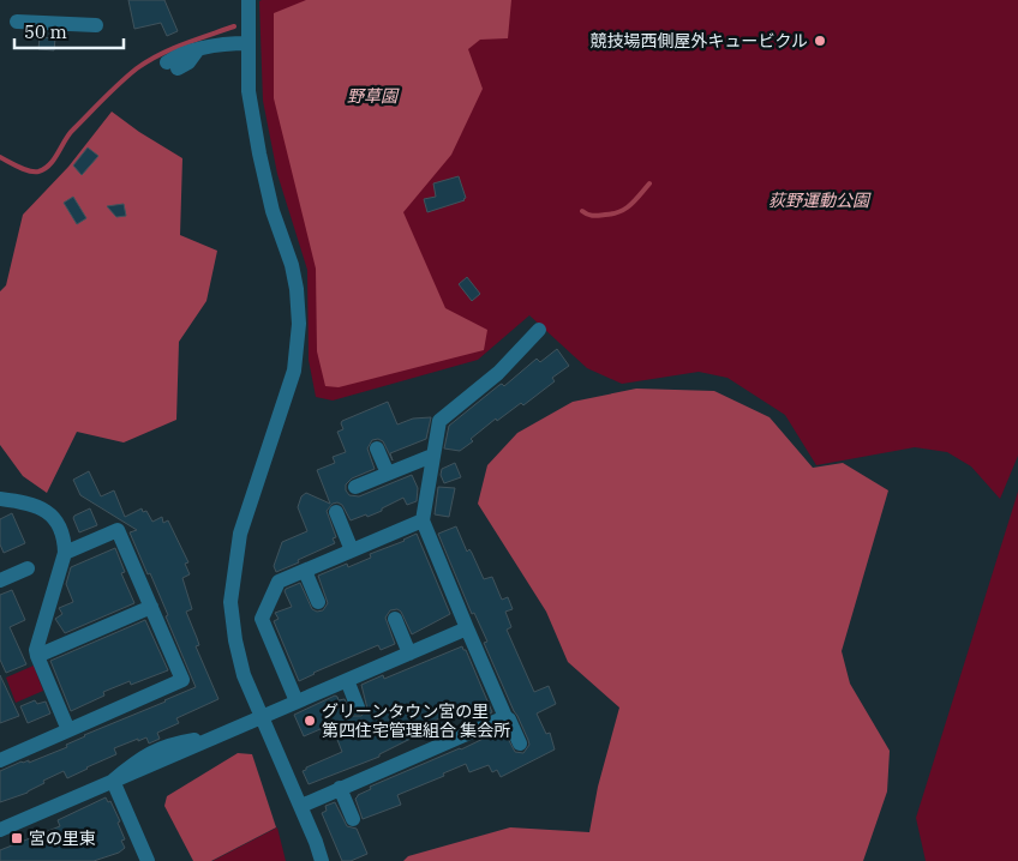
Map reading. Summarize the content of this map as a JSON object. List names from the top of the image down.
{
  "parks": ["野草園", "荻野運動公園"],
  "places": {
    "other": ["競技場西側屋外キュービクル", "グリーンタウン宮の里 第四住宅管理組合 集会所"],
    "transit": ["宮の里東"]
  },
  "scale_bar": "50 m"
}
